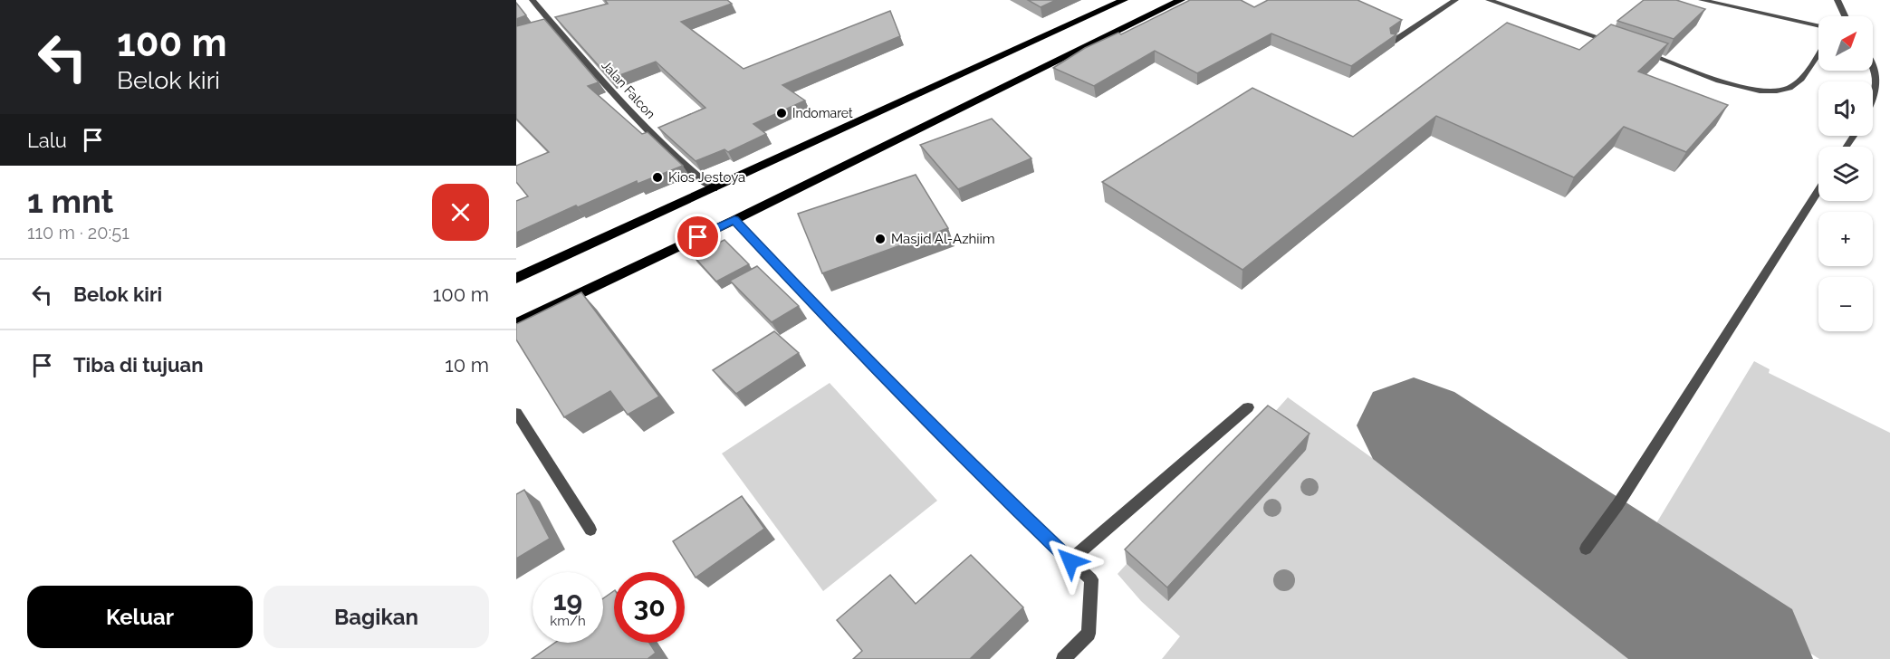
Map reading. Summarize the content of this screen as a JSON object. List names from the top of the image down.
{
  "streets": {
    "street": ["Jalan Falcon"]
  },
  "places": ["Indomaret", "Kios Jestoya", "Masjid Al-Azhiim"],
  "north": "top right",
  "page": {
    "turn": ["100 m", "Belok kiri"],
    "map_buttons": ["+", "−"],
    "then": "Lalu",
    "heading": ["1 mnt", "110 m · 20:51"],
    "list": [
      {
        "name": "Belok kiri",
        "value": "100 m"
      },
      {
        "name": "Tiba di tujuan",
        "value": "10 m"
      }
    ],
    "speed": "19 km/h",
    "limit": "30",
    "buttons": ["Keluar", "Bagikan"]
  }
}
